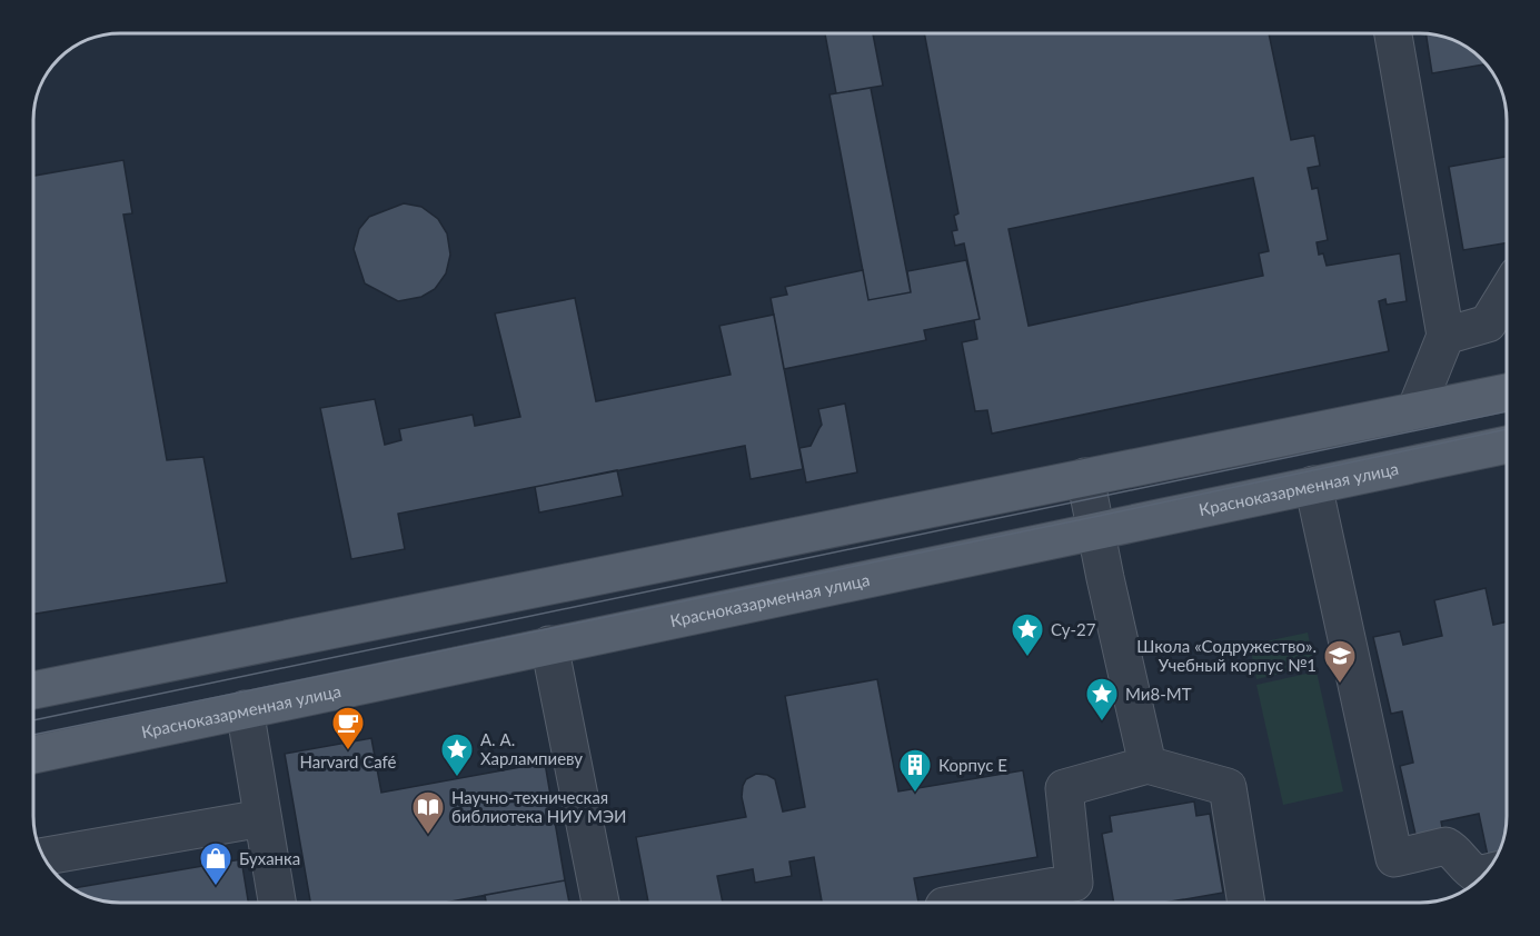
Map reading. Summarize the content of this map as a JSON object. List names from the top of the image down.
{
  "streets": {
    "main road": ["Красноказарменная улица"]
  },
  "places": {
    "place": ["Су-27", "Ми8-МТ", "А. А. Харлампиеву"],
    "school or university": ["Школа «Содружество». Учебный корпус №1"],
    "cafe": ["Harvard Café"],
    "building": ["Корпус Е"],
    "library": ["Научно-техническая библиотека НИУ МЭИ"],
    "shop": ["Буханка"]
  }
}
